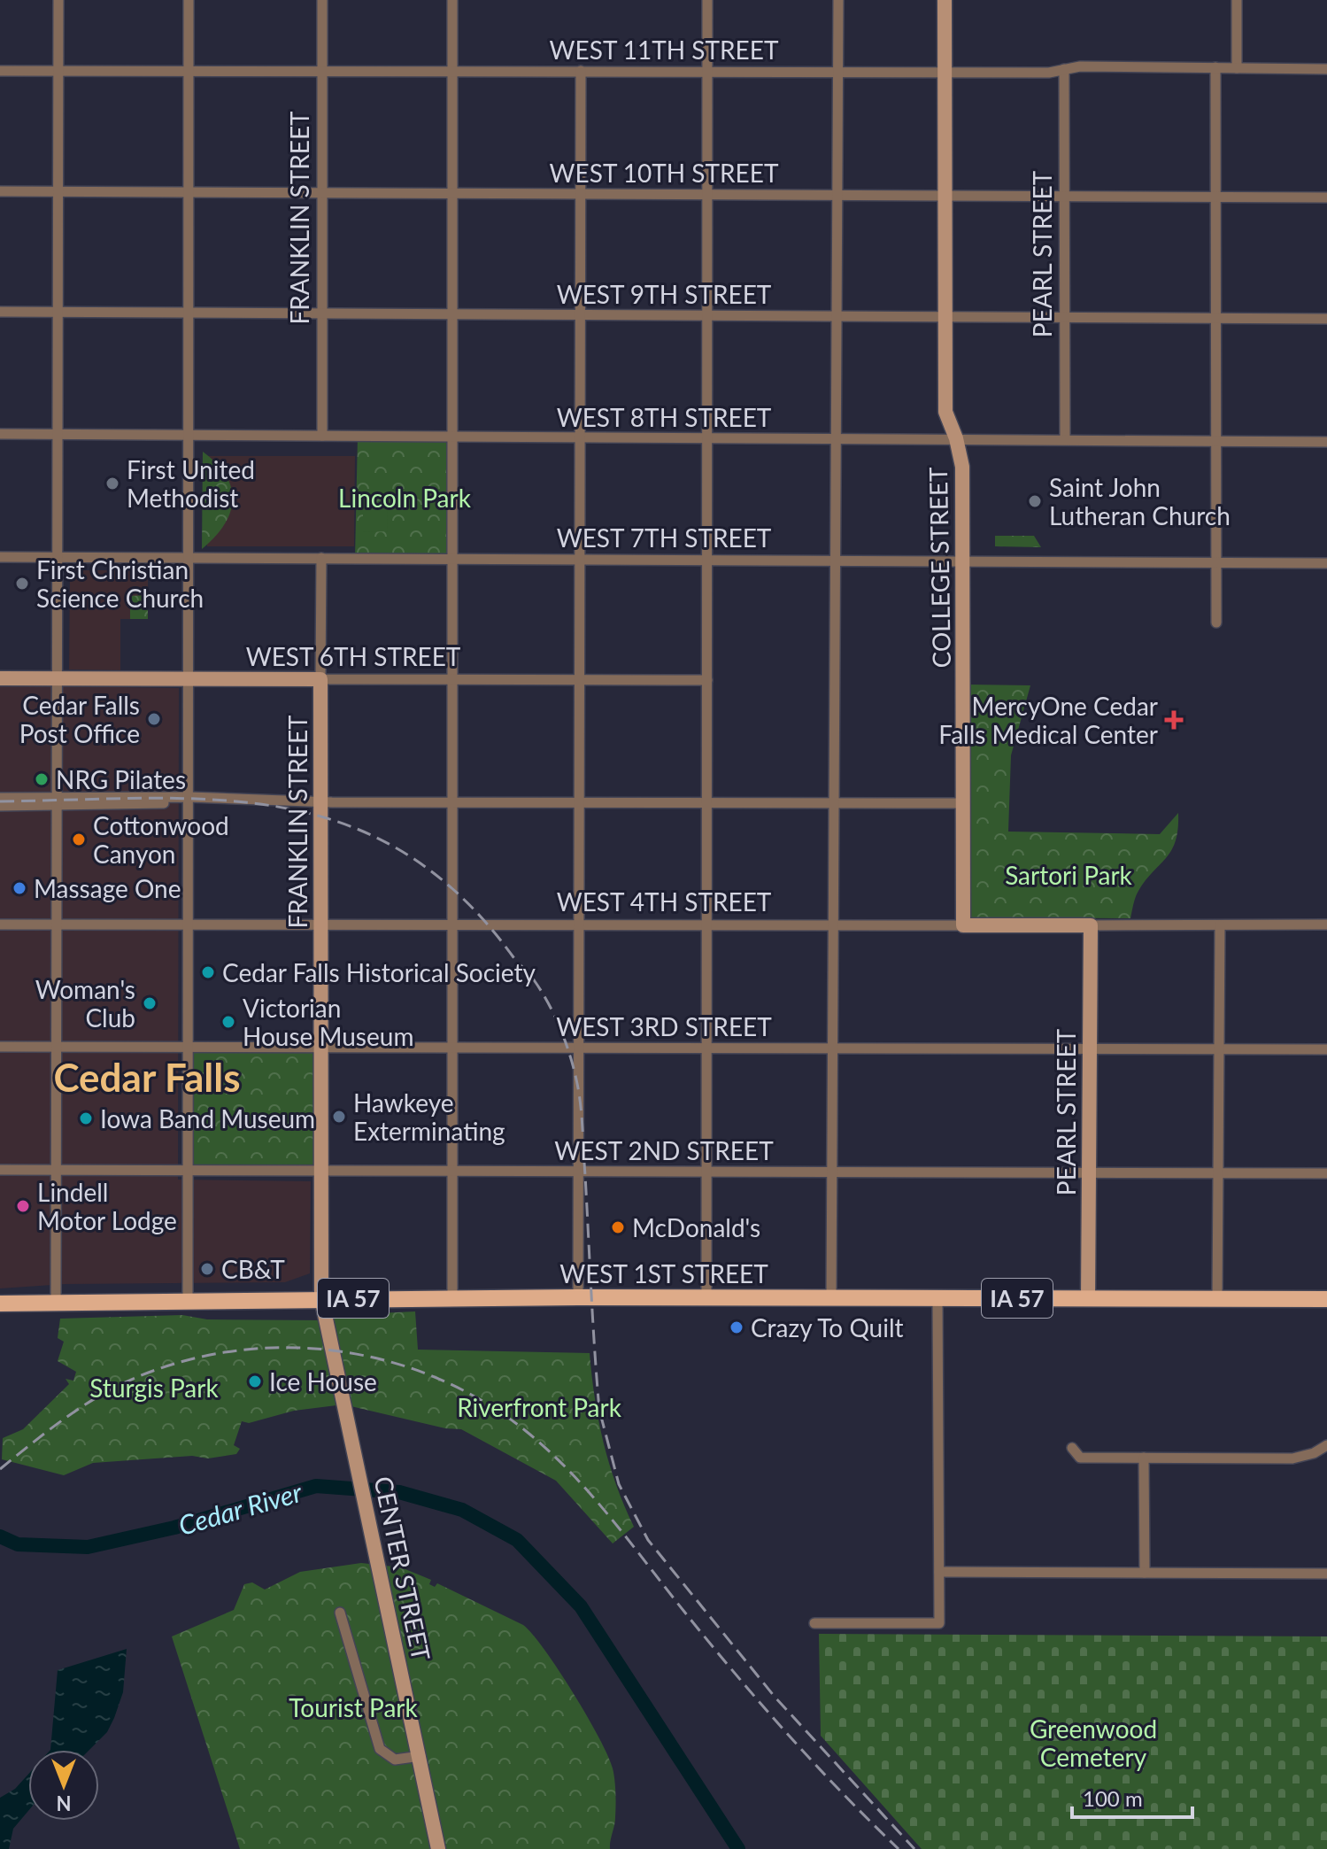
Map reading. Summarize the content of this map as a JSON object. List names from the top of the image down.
{
  "streets": {
    "main road": ["WEST 1ST STREET", "IA 57"],
    "street": [
      "WEST 11TH STREET",
      "WEST 10TH STREET",
      "FRANKLIN STREET",
      "PEARL STREET",
      "WEST 9TH STREET",
      "WEST 8TH STREET",
      "WEST 7TH STREET",
      "COLLEGE STREET",
      "WEST 6TH STREET",
      "WEST 4TH STREET",
      "WEST 3RD STREET",
      "WEST 2ND STREET",
      "CENTER STREET"
    ]
  },
  "crossings": [
    ["WEST 11TH STREET", "FRANKLIN STREET"],
    ["WEST 11TH STREET", "PEARL STREET"],
    ["WEST 11TH STREET", "COLLEGE STREET"],
    ["WEST 10TH STREET", "FRANKLIN STREET"],
    ["WEST 10TH STREET", "PEARL STREET"],
    ["WEST 10TH STREET", "COLLEGE STREET"],
    ["FRANKLIN STREET", "WEST 9TH STREET"],
    ["FRANKLIN STREET", "WEST 8TH STREET"],
    ["FRANKLIN STREET", "WEST 7TH STREET"],
    ["FRANKLIN STREET", "WEST 6TH STREET"],
    ["FRANKLIN STREET", "WEST 4TH STREET"],
    ["FRANKLIN STREET", "WEST 3RD STREET"],
    ["FRANKLIN STREET", "WEST 2ND STREET"],
    ["FRANKLIN STREET", "WEST 1ST STREET"],
    ["FRANKLIN STREET", "CENTER STREET"],
    ["PEARL STREET", "WEST 9TH STREET"],
    ["PEARL STREET", "WEST 8TH STREET"],
    ["PEARL STREET", "WEST 4TH STREET"],
    ["PEARL STREET", "WEST 3RD STREET"],
    ["PEARL STREET", "WEST 2ND STREET"],
    ["PEARL STREET", "WEST 1ST STREET"],
    ["WEST 9TH STREET", "COLLEGE STREET"],
    ["WEST 8TH STREET", "COLLEGE STREET"],
    ["WEST 7TH STREET", "COLLEGE STREET"],
    ["COLLEGE STREET", "WEST 4TH STREET"],
    ["WEST 1ST STREET", "CENTER STREET"]
  ],
  "districts": ["Cedar Falls"],
  "water": ["Cedar River"],
  "parks": [
    "Lincoln Park",
    "Sartori Park",
    "Sturgis Park",
    "Riverfront Park",
    "Tourist Park",
    "Greenwood Cemetery"
  ],
  "places": {
    "other": [
      "First United Methodist",
      "Saint John Lutheran Church",
      "First Christian Science Church",
      "Cedar Falls Post Office",
      "NRG Pilates",
      "Cottonwood Canyon",
      "Massage One",
      "Cedar Falls Historical Society",
      "Woman's Club",
      "Victorian House Museum",
      "Hawkeye Exterminating",
      "Iowa Band Museum",
      "Lindell Motor Lodge",
      "McDonald's",
      "CB&T",
      "Crazy To Quilt",
      "Ice House"
    ],
    "health": ["MercyOne Cedar Falls Medical Center"]
  },
  "scale_bar": "100 m",
  "north": "bottom"
}
